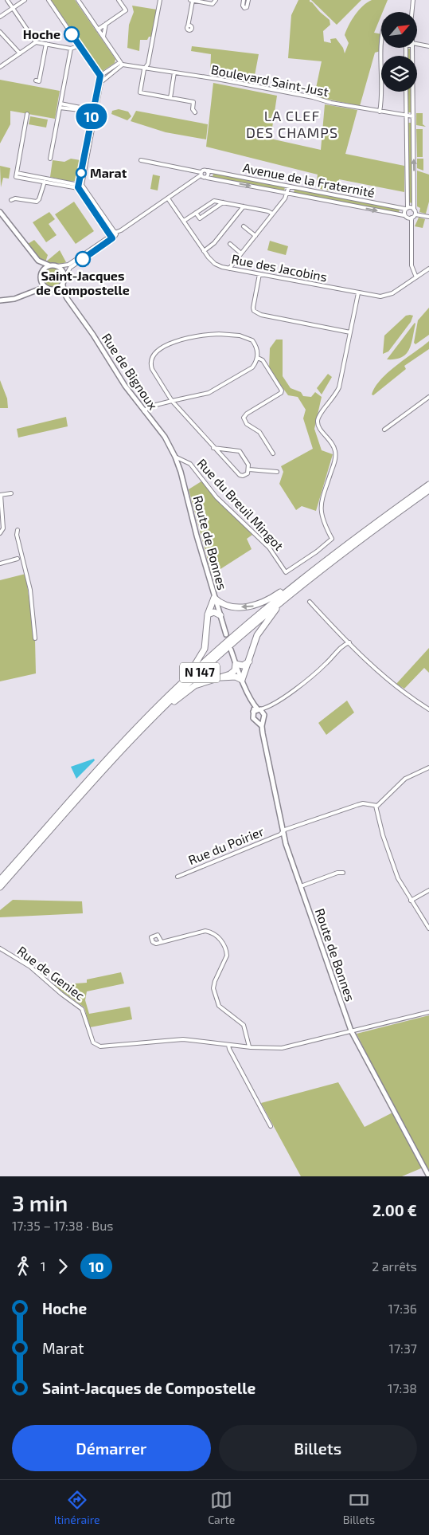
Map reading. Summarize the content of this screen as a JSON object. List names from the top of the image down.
{
  "streets": {
    "highway": ["N 147"],
    "street": [
      "Boulevard Saint-Just",
      "Avenue de la Fraternité",
      "Rue des Jacobins",
      "Rue de Bignoux",
      "Rue du Breuil Mingot",
      "Route de Bonnes",
      "Rue du Poirier",
      "Rue de Geniec"
    ]
  },
  "crossings": [
    ["Rue de Bignoux", "Rue du Breuil Mingot"],
    ["Rue de Bignoux", "Route de Bonnes"],
    ["Rue du Breuil Mingot", "Route de Bonnes"],
    ["Route de Bonnes", "Rue du Poirier"]
  ],
  "districts": ["LA CLEF DES CHAMPS"],
  "places": ["Hoche", "Marat", "Saint-Jacques de Compostelle"],
  "lines": ["bus line 10"],
  "north": "top right",
  "page": {
    "on_map": "10",
    "heading": ["3 min", "17:35 – 17:38 · Bus", "2.00 €"],
    "legs": ["1", "10", "2 arrêts"],
    "list": [
      {
        "name": "Hoche",
        "value": "17:36"
      },
      {
        "name": "Marat",
        "value": "17:37"
      },
      {
        "name": "Saint-Jacques de Compostelle",
        "value": "17:38"
      }
    ],
    "buttons": ["Démarrer", "Billets"],
    "tabs": ["Itinéraire", "Carte", "Billets"]
  }
}
